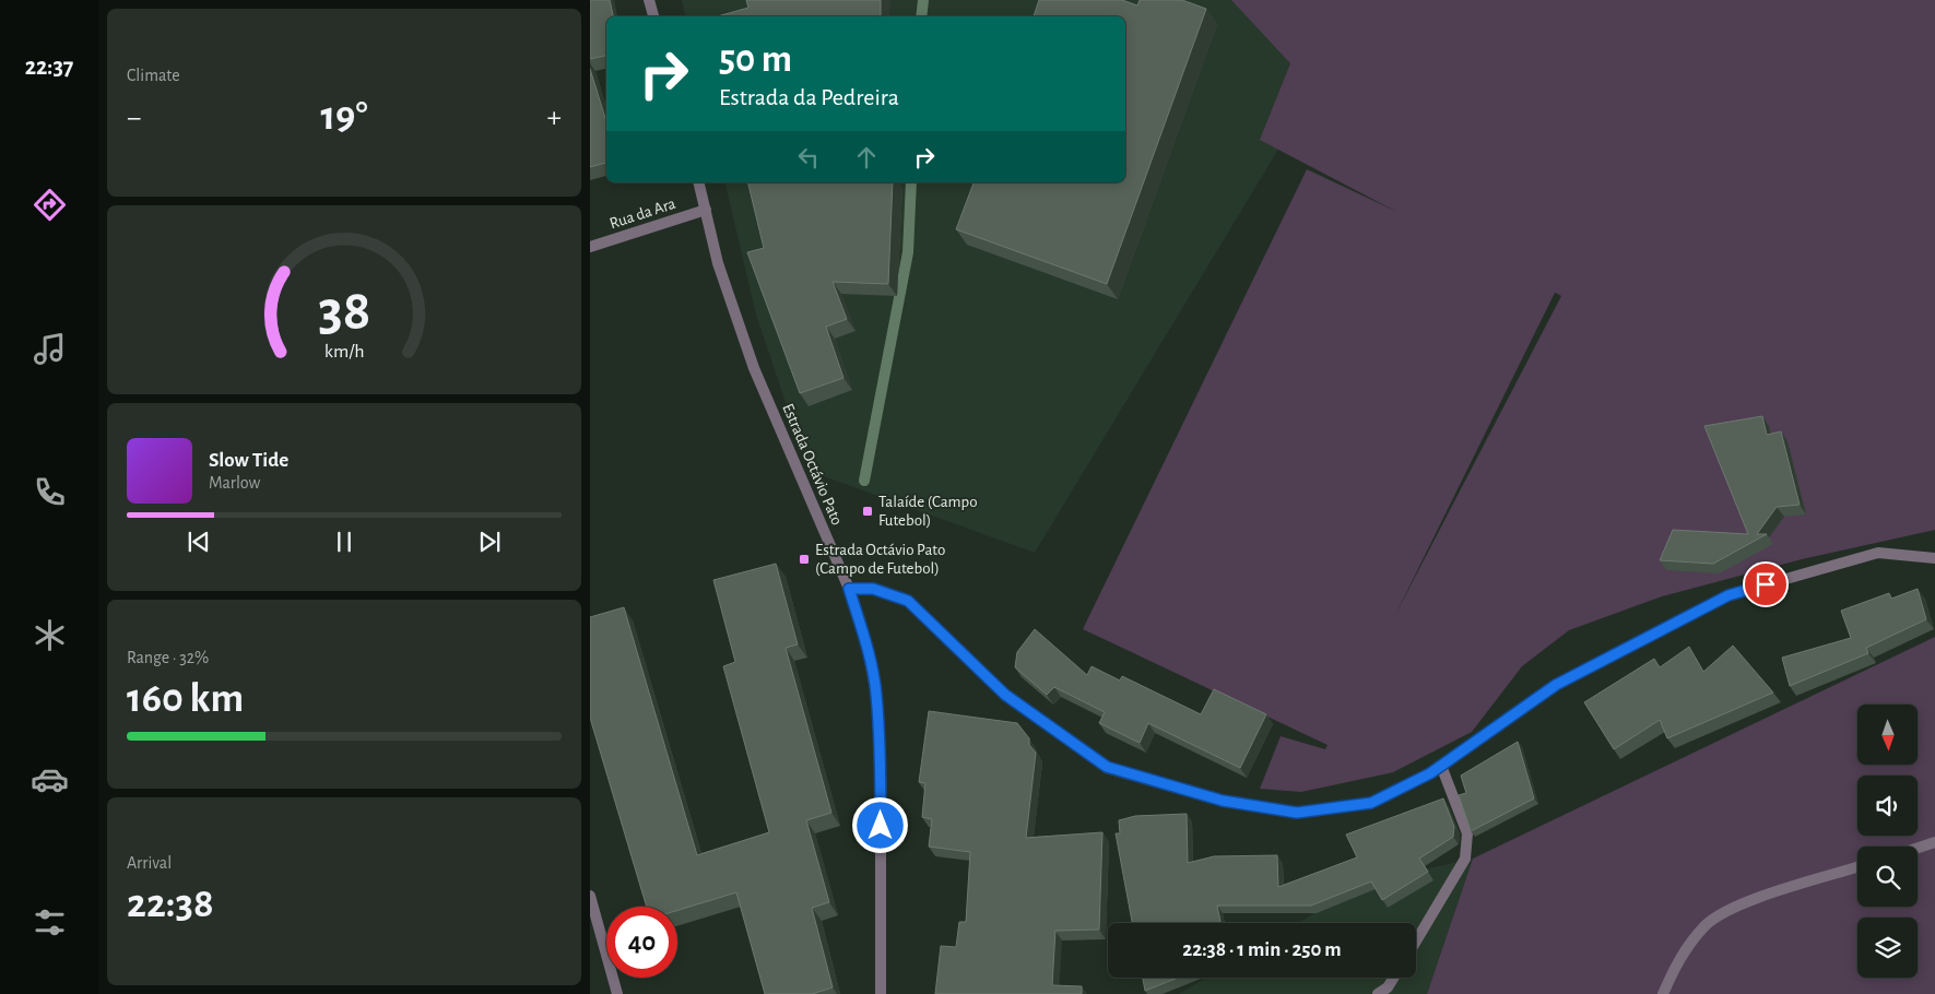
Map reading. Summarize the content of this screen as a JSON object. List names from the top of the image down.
{
  "streets": {
    "street": ["Rua da Ara", "Estrada Octávio Pato"]
  },
  "crossings": [
    ["Rua da Ara", "Estrada Octávio Pato"]
  ],
  "places": {
    "transit": ["Talaíde (Campo Futebol)", "Estrada Octávio Pato (Campo de Futebol)"]
  },
  "north": "bottom",
  "page": {
    "tabs": "22:37",
    "tile": [
      "Climate",
      ["Range · 32%", "160 km"],
      ["Arrival", "22:38"]
    ],
    "turn": ["50 m", "Estrada da Pedreira"],
    "heat": ["−", "19°", "+"],
    "song": ["Slow Tide", "Marlow"],
    "limit": "40",
    "trip": "22:38 · 1 min · 250 m",
    "gauge": ["38", "km/h"]
  }
}
